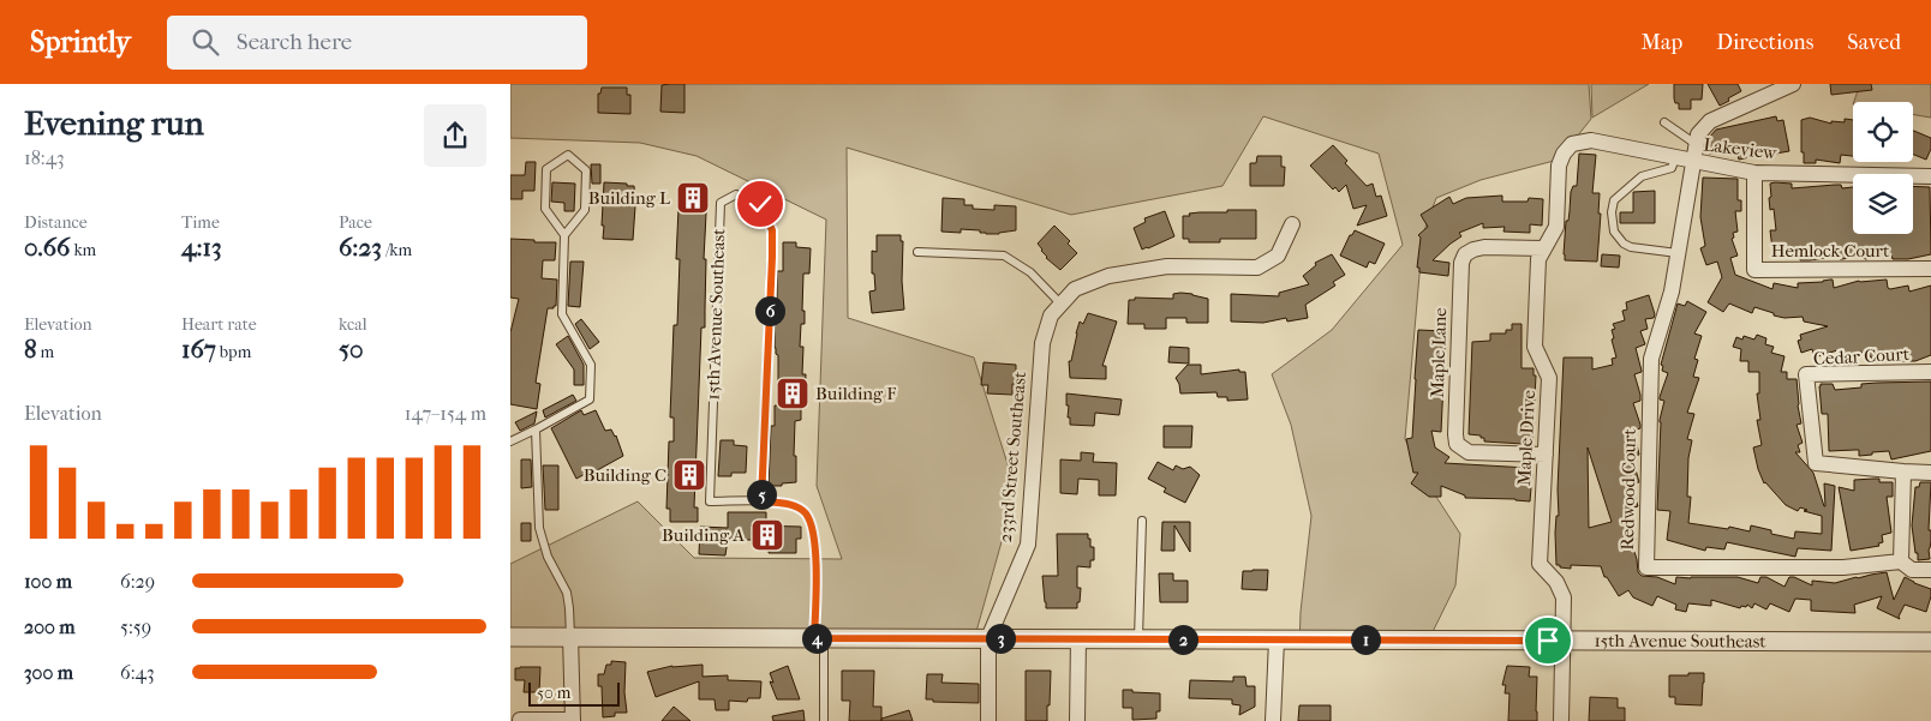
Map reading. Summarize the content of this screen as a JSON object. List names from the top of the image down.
{
  "streets": {
    "street": [
      "Lakeview",
      "Hemlock Court",
      "15th Avenue Southeast",
      "Maple Lane",
      "Cedar Court",
      "Maple Drive",
      "233rd Street Southeast",
      "Redwood Court"
    ]
  },
  "crossings": [
    ["Lakeview", "Hemlock Court"],
    ["Lakeview", "Maple Drive"],
    ["Lakeview", "Redwood Court"],
    ["15th Avenue Southeast", "Maple Drive"],
    ["15th Avenue Southeast", "233rd Street Southeast"],
    ["Maple Lane", "Maple Drive"]
  ],
  "places": {
    "building": [
      "Building L",
      "Building F",
      "Building C",
      "Building A"
    ]
  },
  "scale_bar": "50 m",
  "page": {
    "header": "Sprintly",
    "search": "Search here",
    "nav": ["Map", "Directions", "Saved"],
    "heading": ["Evening run", "18:43"],
    "stats": [
      ["Distance", "0.66 km"],
      ["Time", "4:13"],
      ["Pace", "6:23 /km"],
      ["Elevation", "8 m"],
      ["Heart rate", "167 bpm"],
      ["kcal", "50"]
    ],
    "pins": [
      "6",
      "5",
      "3",
      "4",
      "1",
      "2"
    ],
    "chart": ["Elevation", "147–154 m"],
    "list": [
      {
        "name": "100 m",
        "note": "6:29"
      },
      {
        "name": "200 m",
        "note": "5:59"
      },
      {
        "name": "300 m",
        "note": "6:43"
      }
    ],
    "scale": "50 m"
  }
}
